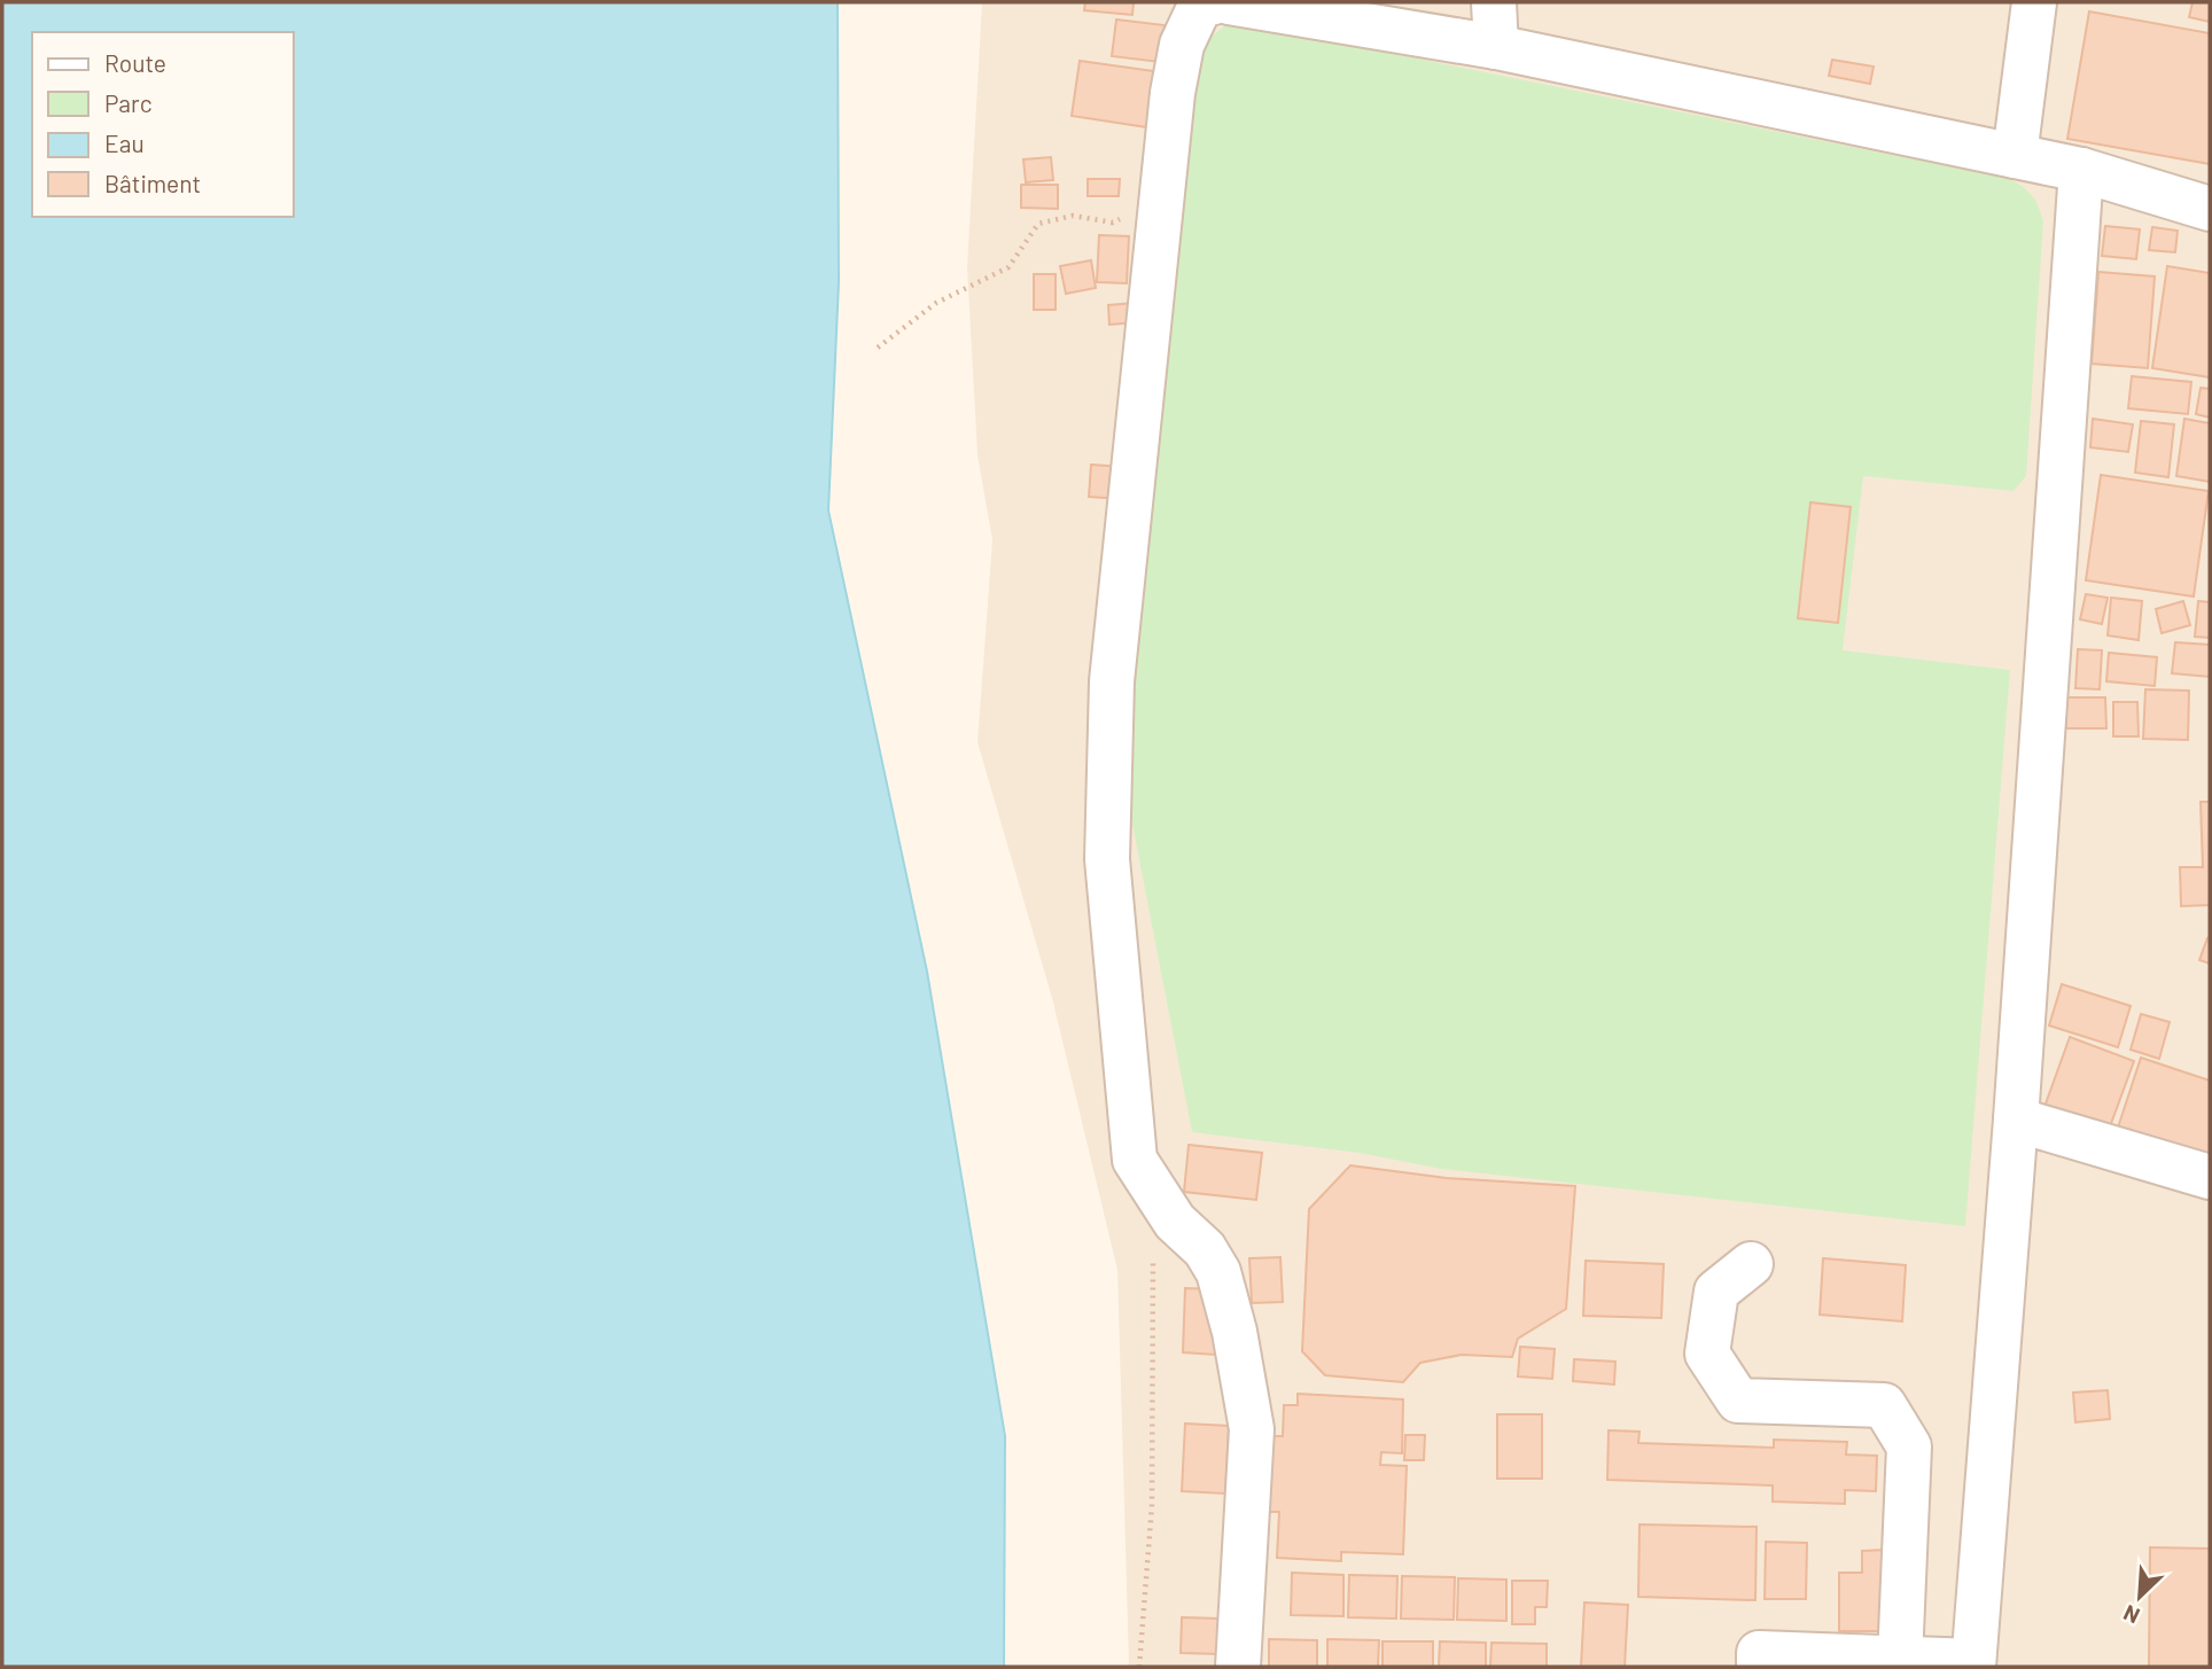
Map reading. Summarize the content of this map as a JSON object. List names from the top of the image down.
{
  "legend": [
    "Route",
    "Parc",
    "Eau",
    "Bâtiment"
  ],
  "north": "bottom left"
}
